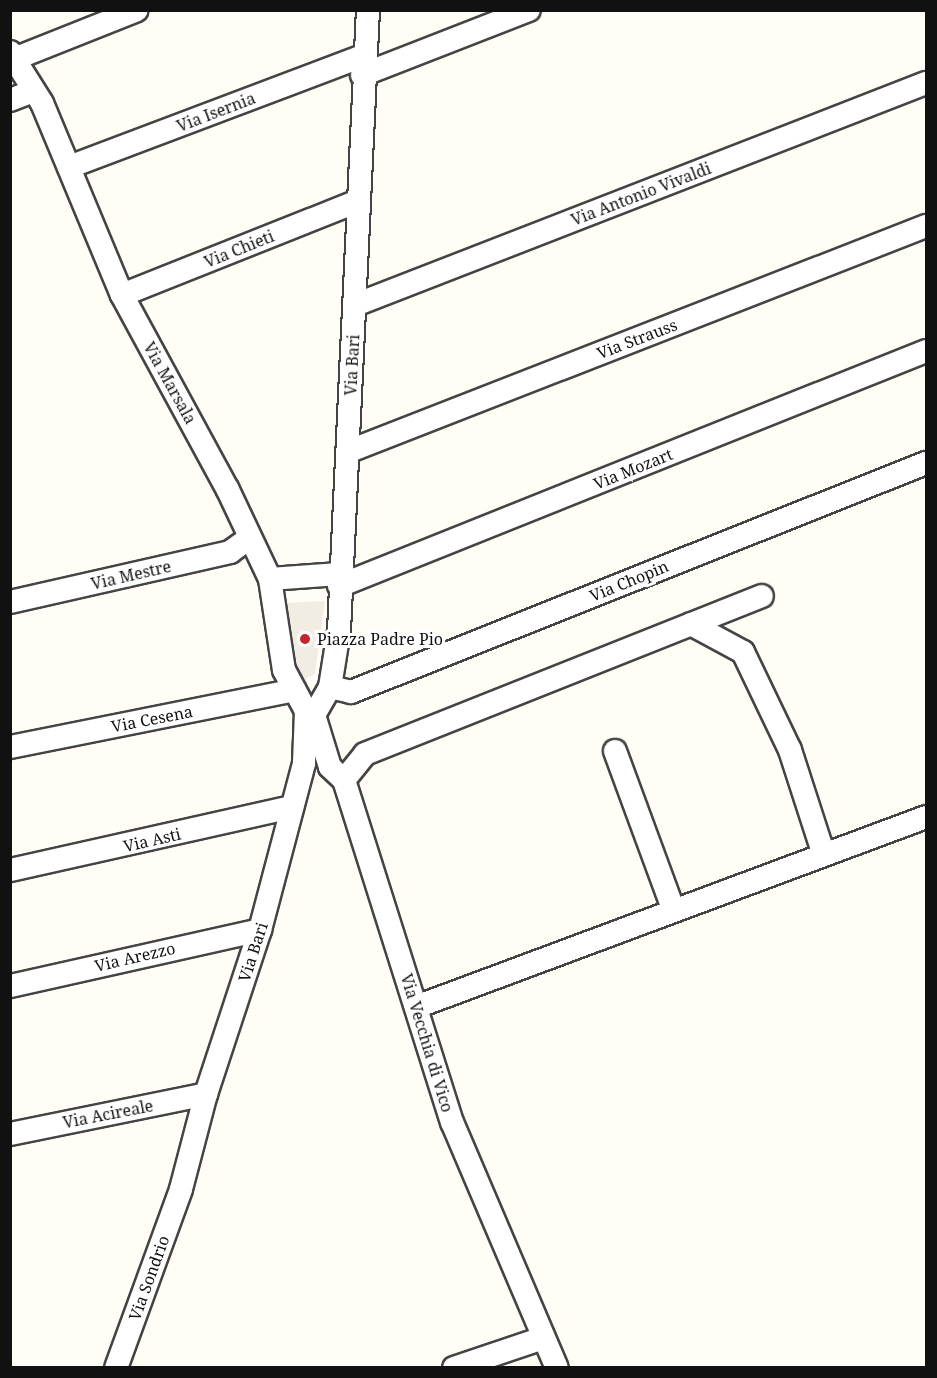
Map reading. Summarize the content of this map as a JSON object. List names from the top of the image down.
{
  "streets": {
    "street": [
      "Via Isernia",
      "Via Antonio Vivaldi",
      "Via Chieti",
      "Via Strauss",
      "Via Bari",
      "Via Marsala",
      "Via Mozart",
      "Via Mestre",
      "Via Chopin",
      "Via Cesena",
      "Via Asti",
      "Via Arezzo",
      "Via Vecchia di Vico",
      "Via Acireale",
      "Via Sondrio"
    ]
  },
  "crossings": [
    ["Via Isernia", "Via Bari"],
    ["Via Isernia", "Via Marsala"],
    ["Via Antonio Vivaldi", "Via Bari"],
    ["Via Chieti", "Via Bari"],
    ["Via Chieti", "Via Marsala"],
    ["Via Strauss", "Via Bari"],
    ["Via Bari", "Via Marsala"],
    ["Via Bari", "Via Mozart"],
    ["Via Bari", "Via Chopin"],
    ["Via Bari", "Via Asti"],
    ["Via Bari", "Via Arezzo"],
    ["Via Bari", "Via Vecchia di Vico"],
    ["Via Bari", "Via Acireale"],
    ["Via Bari", "Via Sondrio"],
    ["Via Marsala", "Via Mozart"],
    ["Via Marsala", "Via Mestre"],
    ["Via Marsala", "Via Cesena"],
    ["Via Marsala", "Via Vecchia di Vico"]
  ],
  "places": ["Piazza Padre Pio"]
}
